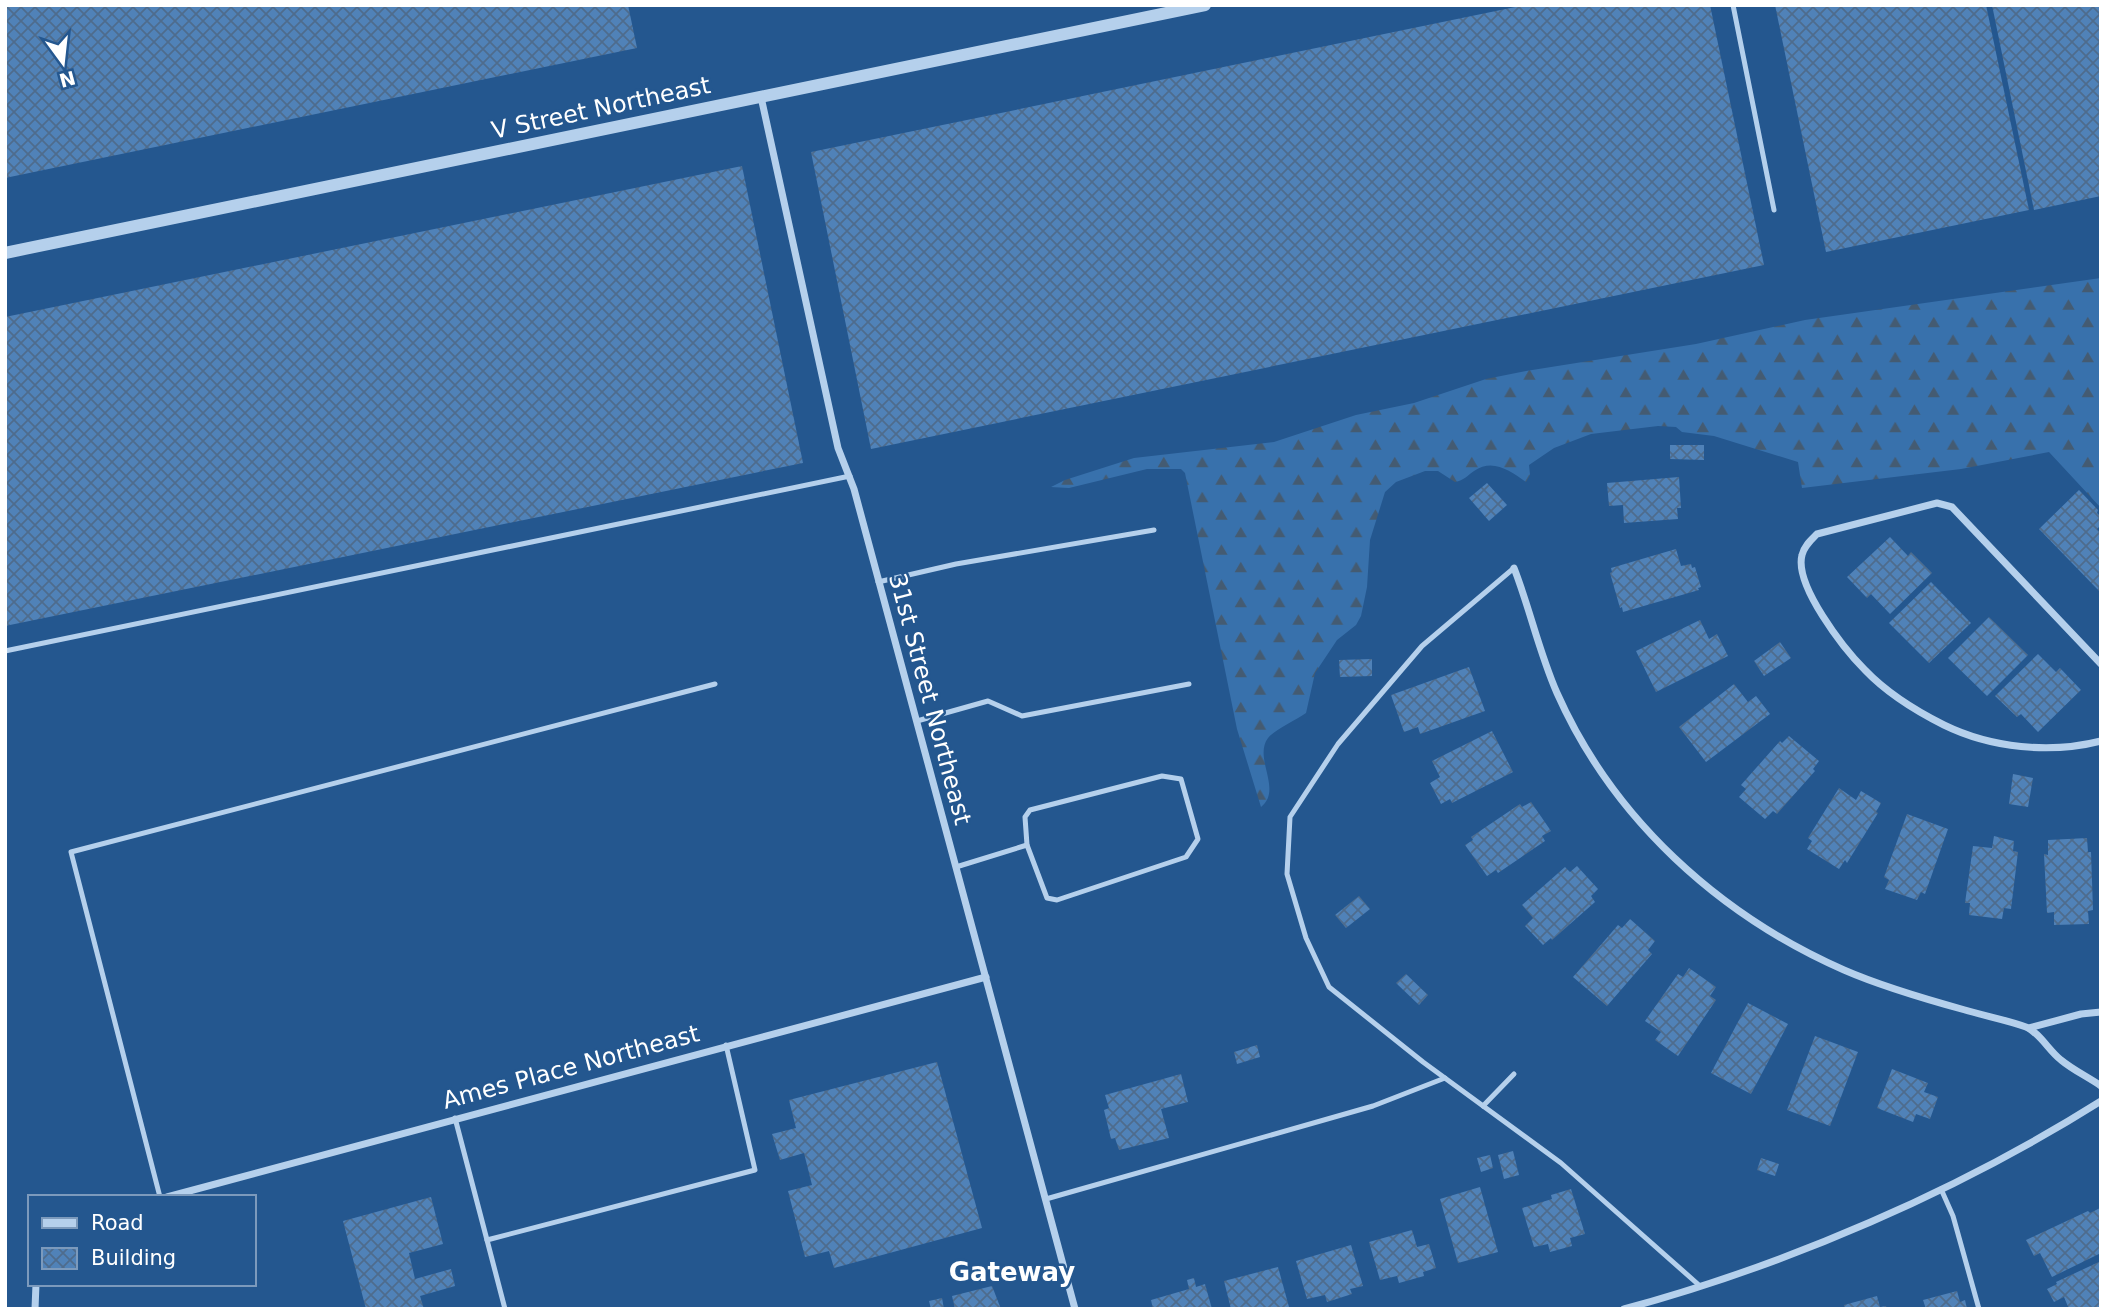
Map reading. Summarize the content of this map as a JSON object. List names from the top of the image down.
{
  "streets": {
    "street": ["V Street Northeast", "31st Street Northeast", "Ames Place Northeast"]
  },
  "crossings": [
    ["V Street Northeast", "31st Street Northeast"],
    ["31st Street Northeast", "Ames Place Northeast"]
  ],
  "districts": ["Gateway"],
  "legend": ["Road", "Building"],
  "north": "bottom"
}
